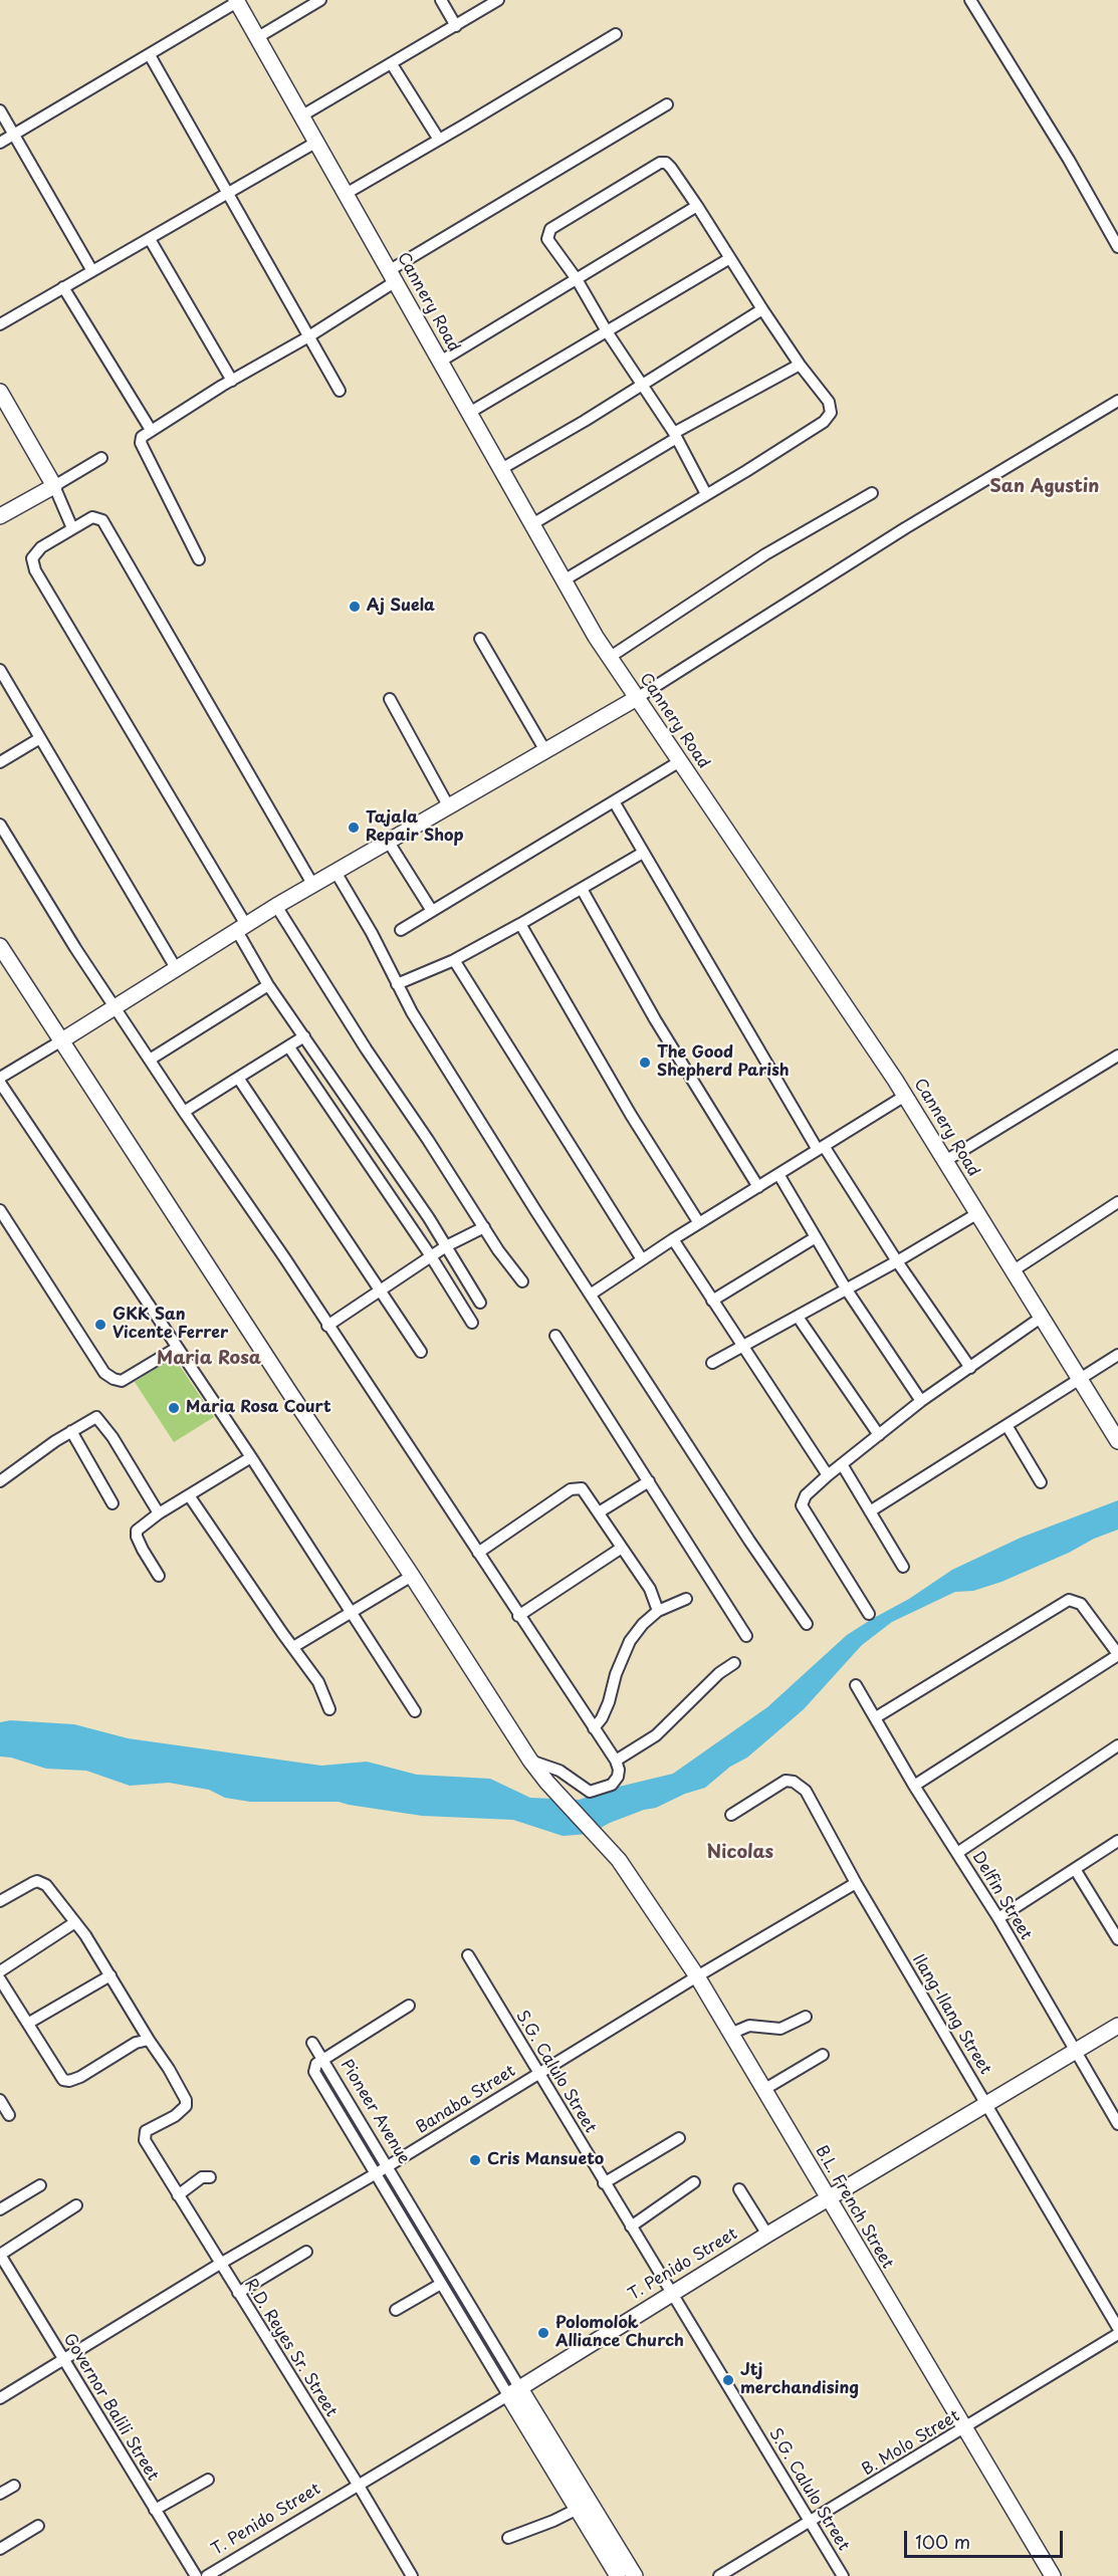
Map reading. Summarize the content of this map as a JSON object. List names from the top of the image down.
{
  "streets": {
    "street": [
      "Cannery Road",
      "Delfin Street",
      "Ilang-Ilang Street",
      "S.G. Calulo Street",
      "Banaba Street",
      "Pioneer Avenue",
      "B.L. French Street",
      "T. Penido Street",
      "R.D. Reyes Sr. Street",
      "Governor Balili Street",
      "B. Molo Street"
    ]
  },
  "crossings": [
    ["Delfin Street", "T. Penido Street"],
    ["Ilang-Ilang Street", "Banaba Street"],
    ["Ilang-Ilang Street", "T. Penido Street"],
    ["S.G. Calulo Street", "Banaba Street"],
    ["S.G. Calulo Street", "T. Penido Street"],
    ["S.G. Calulo Street", "B. Molo Street"],
    ["Banaba Street", "Pioneer Avenue"],
    ["Banaba Street", "B.L. French Street"],
    ["Banaba Street", "R.D. Reyes Sr. Street"],
    ["Banaba Street", "Governor Balili Street"],
    ["Pioneer Avenue", "T. Penido Street"],
    ["B.L. French Street", "T. Penido Street"],
    ["B.L. French Street", "B. Molo Street"],
    ["T. Penido Street", "R.D. Reyes Sr. Street"]
  ],
  "districts": ["San Agustin", "Maria Rosa", "Nicolas"],
  "places": [
    "Aj Suela",
    "Tajala Repair Shop",
    "The Good Shepherd Parish",
    "GKK San Vicente Ferrer",
    "Maria Rosa Court",
    "Cris Mansueto",
    "Polomolok Alliance Church",
    "Jtj merchandising"
  ],
  "scale_bar": "100 m"
}
